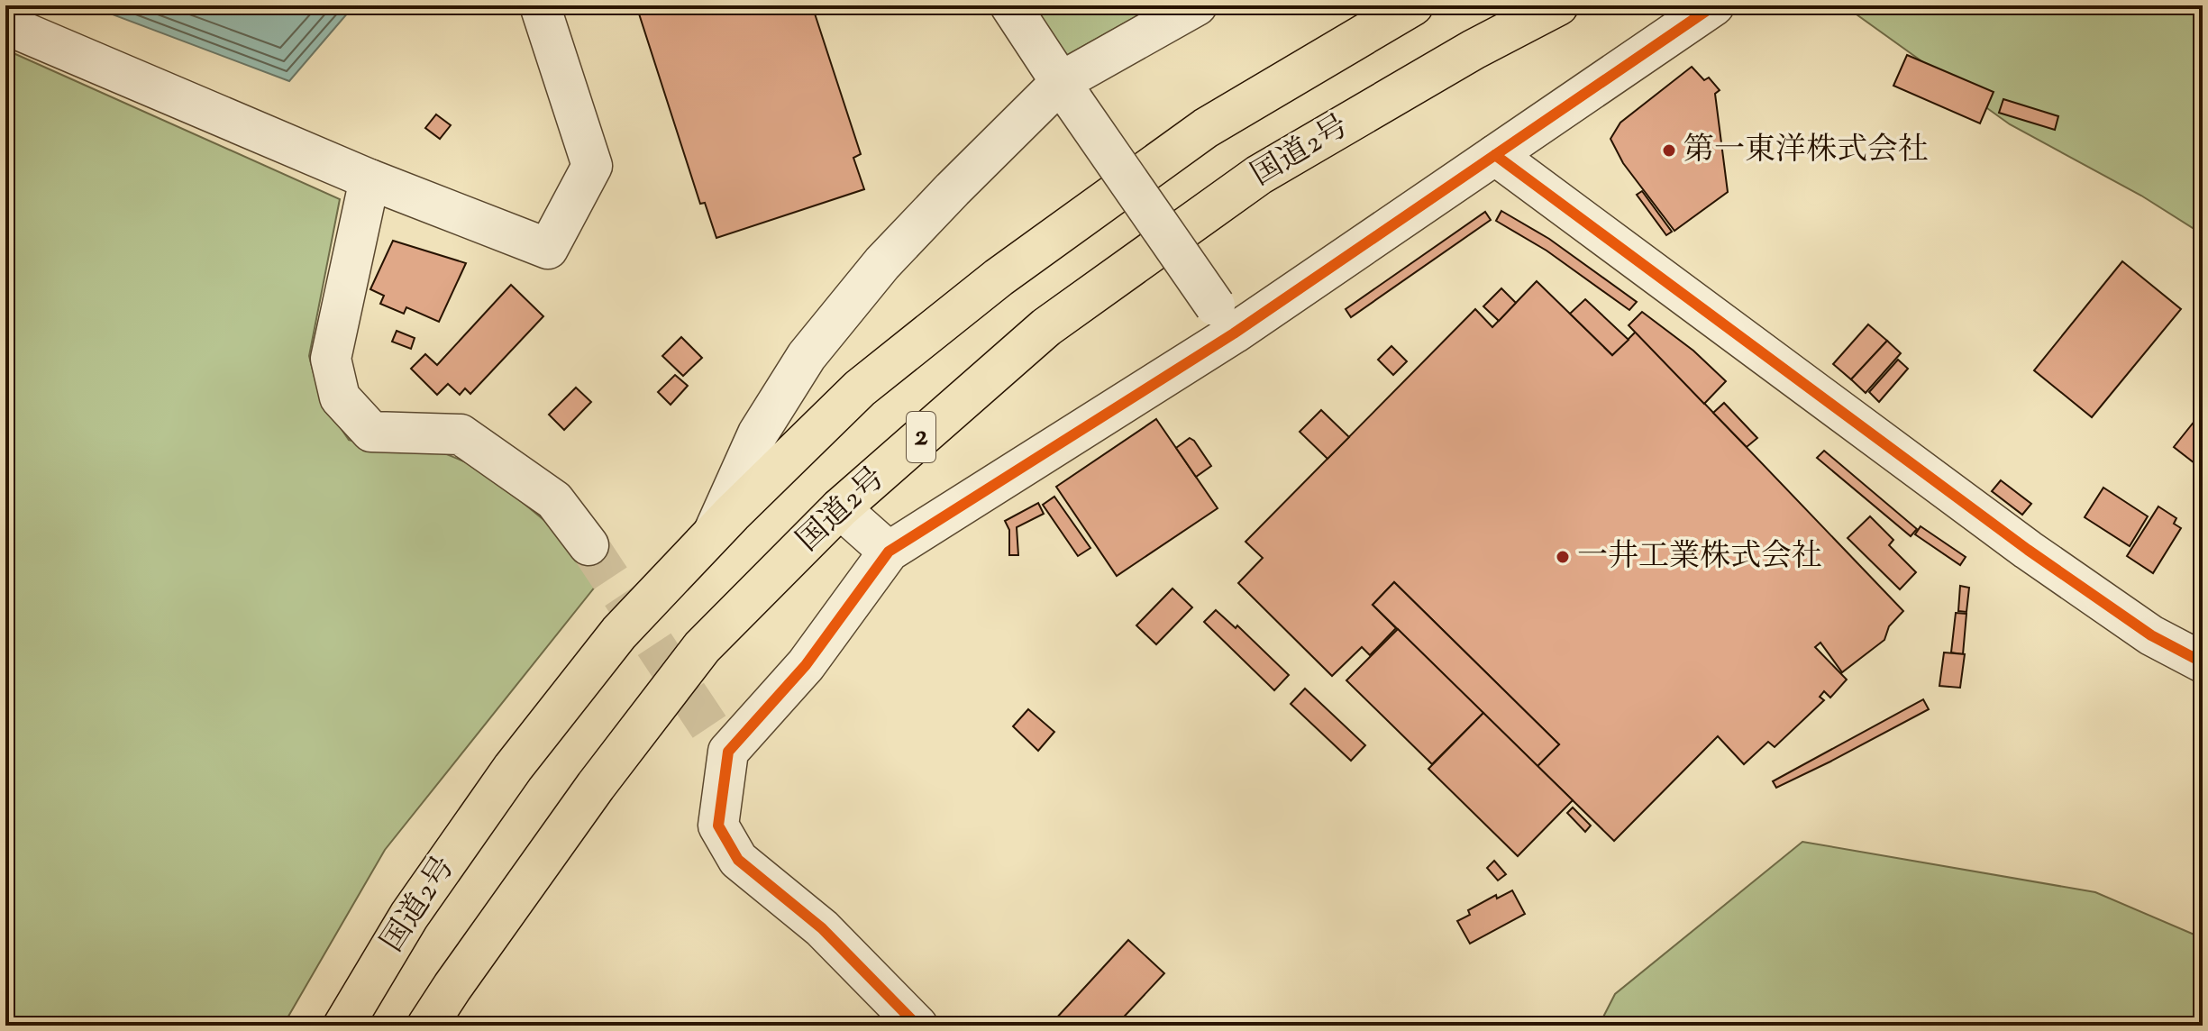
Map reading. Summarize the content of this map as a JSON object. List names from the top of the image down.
{
  "streets": {
    "highway": ["国道2号", "2"]
  },
  "places": ["第一東洋株式会社", "一井工業株式会社"]
}
